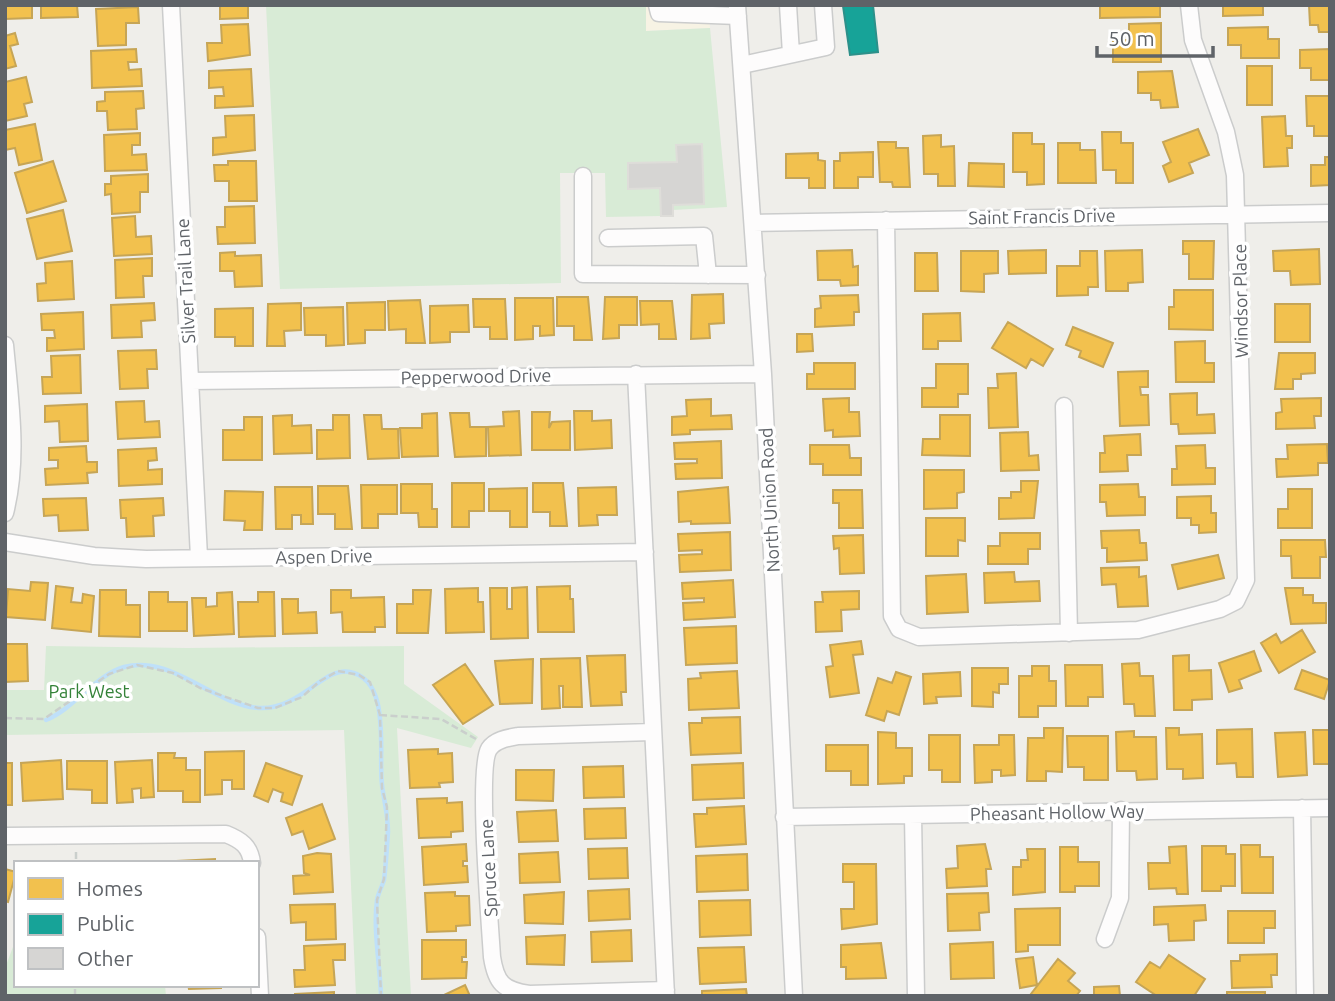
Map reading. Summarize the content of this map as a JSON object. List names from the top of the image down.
{
  "streets": {
    "street": [
      "Saint Francis Drive",
      "Silver Trail Lane",
      "Windsor Place",
      "Pepperwood Drive",
      "North Union Road",
      "Aspen Drive",
      "Pheasant Hollow Way",
      "Spruce Lane"
    ]
  },
  "crossings": [
    ["Saint Francis Drive", "Windsor Place"],
    ["Saint Francis Drive", "North Union Road"],
    ["Silver Trail Lane", "Pepperwood Drive"],
    ["Silver Trail Lane", "Aspen Drive"],
    ["Pepperwood Drive", "North Union Road"],
    ["Pepperwood Drive", "Spruce Lane"],
    ["North Union Road", "Pheasant Hollow Way"],
    ["Aspen Drive", "Spruce Lane"]
  ],
  "parks": ["Park West"],
  "legend": ["Homes", "Public", "Other"],
  "scale_bar": "50 m"
}
